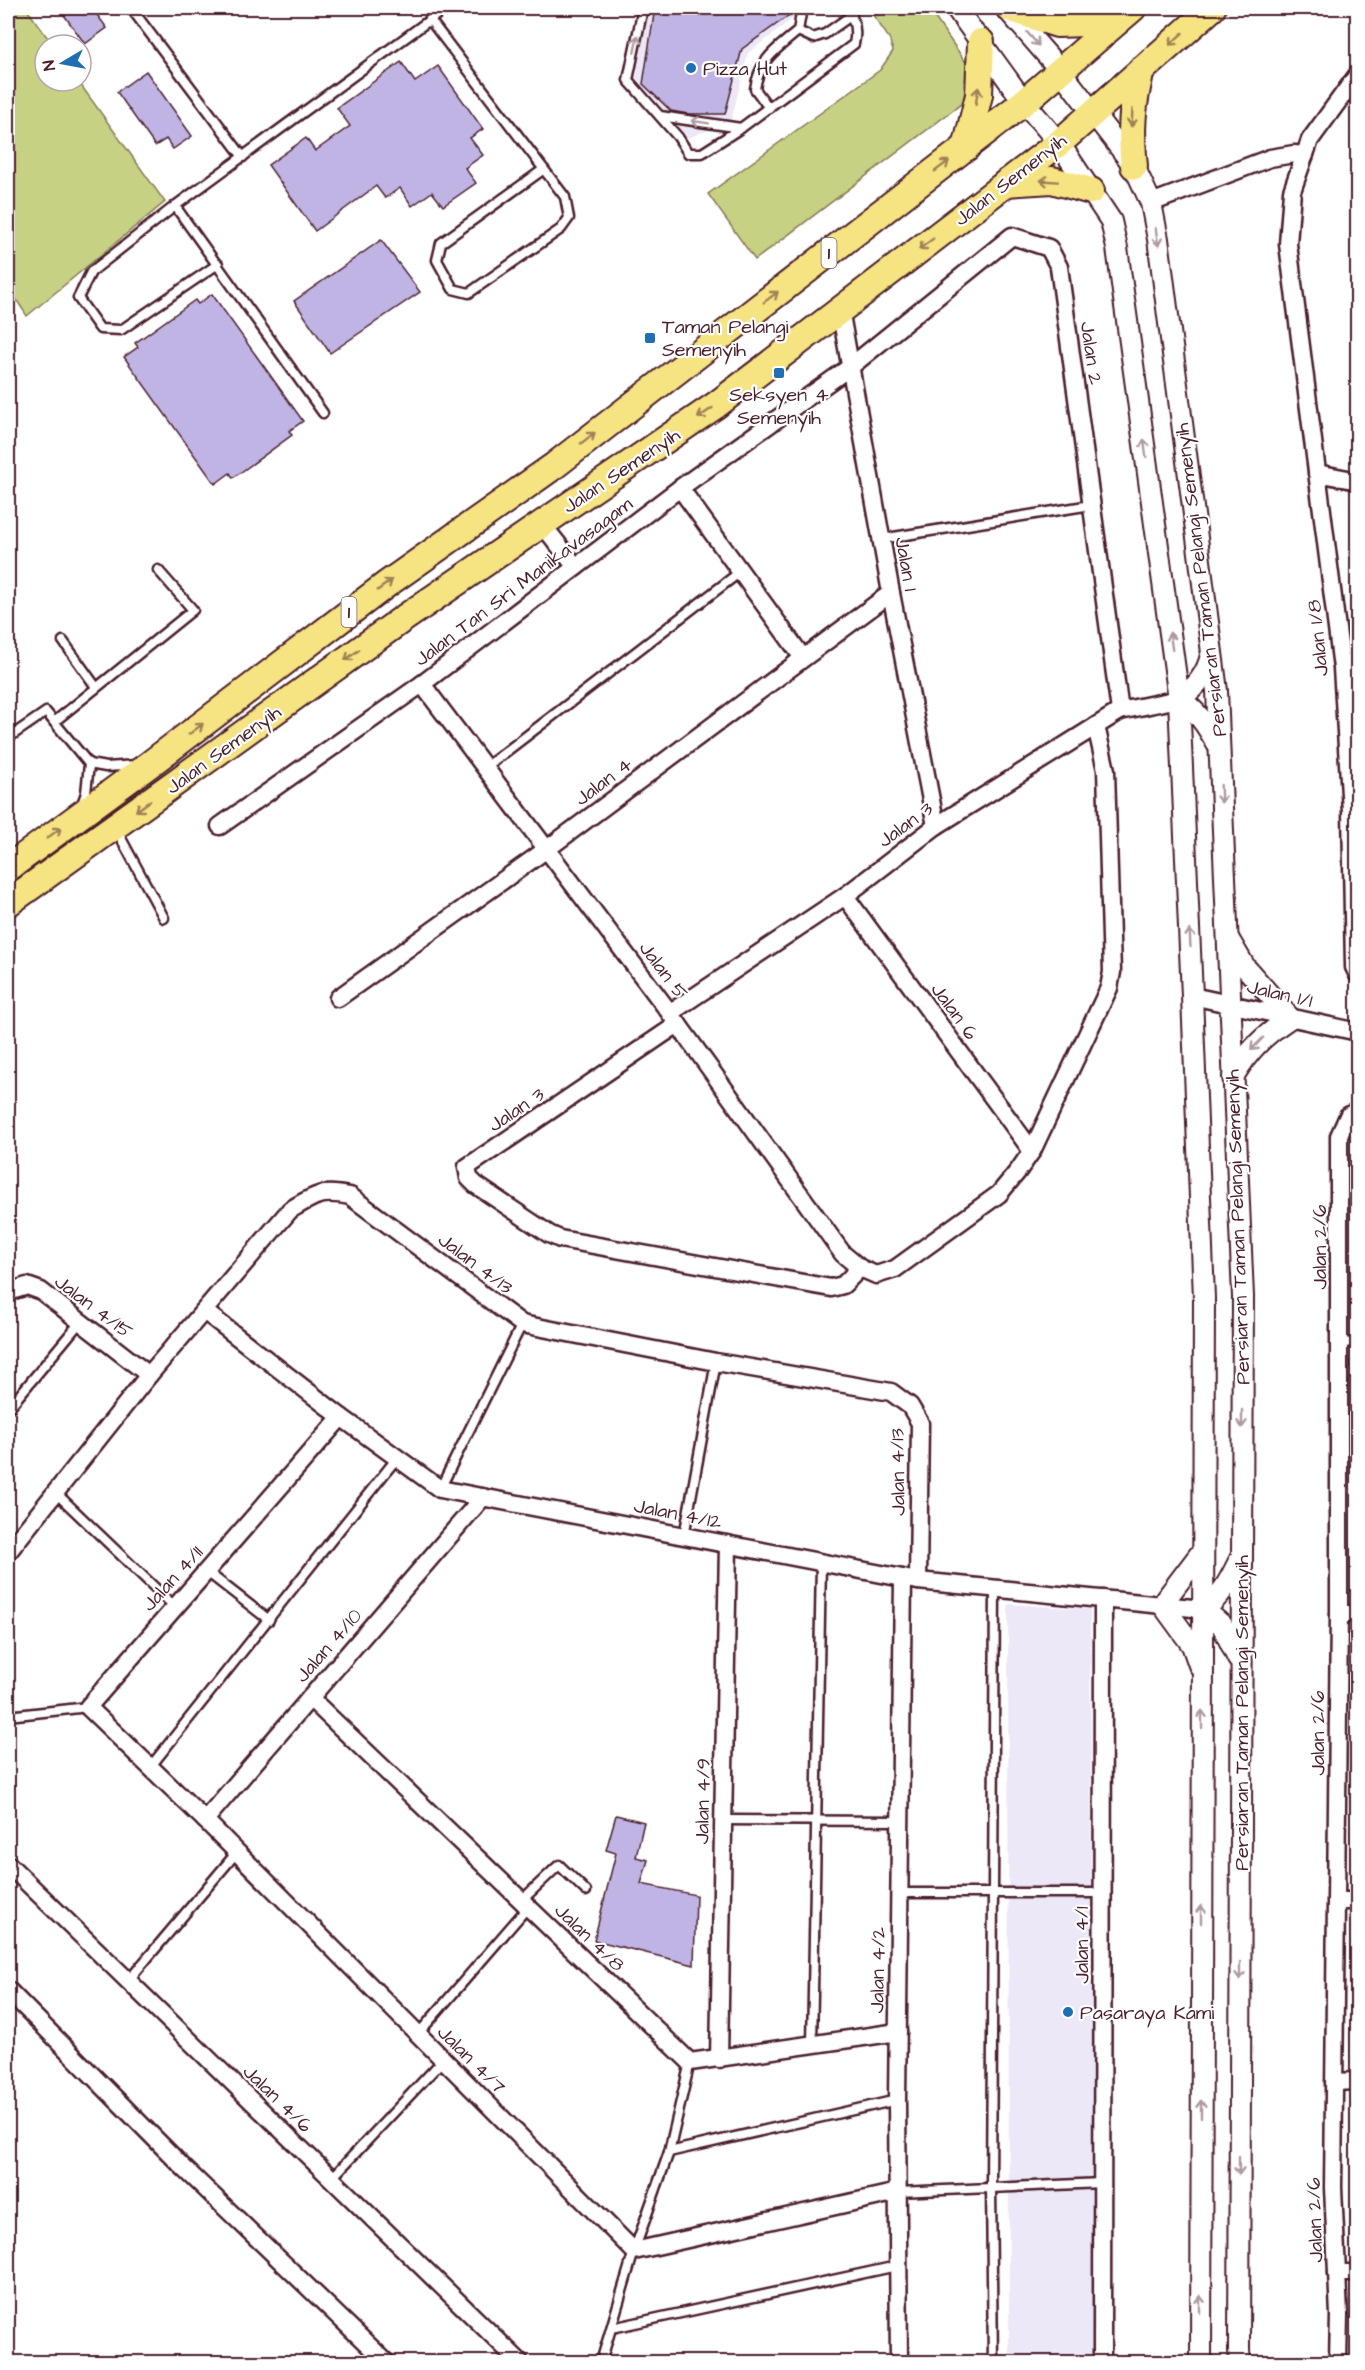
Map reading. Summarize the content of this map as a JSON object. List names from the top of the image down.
{
  "streets": {
    "main road": ["Jalan Semenyih", "1"],
    "street": [
      "Jalan 2",
      "Jalan 1",
      "Persiaran Taman Pelangi Semenyih",
      "Jalan Tan Sri Manikavasagam",
      "Jalan 1/8",
      "Jalan 4",
      "Jalan 3",
      "Jalan 5",
      "Jalan 1/1",
      "Jalan 6",
      "Jalan 2/6",
      "Jalan 4/13",
      "Jalan 4/15",
      "Jalan 4/12",
      "Jalan 4/11",
      "Jalan 4/10",
      "Jalan 4/9",
      "Jalan 4/8",
      "Jalan 4/1",
      "Jalan 4/2",
      "Jalan 4/7",
      "Jalan 4/6"
    ]
  },
  "crossings": [
    ["Jalan Semenyih", "Jalan 1"],
    ["Jalan Semenyih", "Persiaran Taman Pelangi Semenyih"],
    ["Jalan 2", "Jalan 1"],
    ["Jalan 2", "Jalan Tan Sri Manikavasagam"],
    ["Jalan 2", "Jalan 3"],
    ["Jalan 1", "Jalan Tan Sri Manikavasagam"],
    ["Jalan 1", "Jalan 4"],
    ["Jalan 1", "Jalan 3"],
    ["Persiaran Taman Pelangi Semenyih", "Jalan 3"],
    ["Persiaran Taman Pelangi Semenyih", "Jalan 1/1"],
    ["Persiaran Taman Pelangi Semenyih", "Jalan 4/12"],
    ["Jalan Tan Sri Manikavasagam", "Jalan 5"],
    ["Jalan 4", "Jalan 5"],
    ["Jalan 3", "Jalan 5"],
    ["Jalan 3", "Jalan 6"],
    ["Jalan 4/13", "Jalan 4/15"],
    ["Jalan 4/13", "Jalan 4/12"],
    ["Jalan 4/13", "Jalan 4/2"],
    ["Jalan 4/12", "Jalan 4/11"],
    ["Jalan 4/12", "Jalan 4/10"],
    ["Jalan 4/12", "Jalan 4/9"],
    ["Jalan 4/12", "Jalan 4/1"],
    ["Jalan 4/12", "Jalan 4/2"],
    ["Jalan 4/11", "Jalan 4/7"],
    ["Jalan 4/10", "Jalan 4/8"],
    ["Jalan 4/10", "Jalan 4/7"]
  ],
  "places": {
    "other": ["Pizza Hut", "Pasaraya Kami"],
    "transit": ["Taman Pelangi Semenyih", "Seksyen 4 Semenyih"]
  },
  "north": "left"
}
